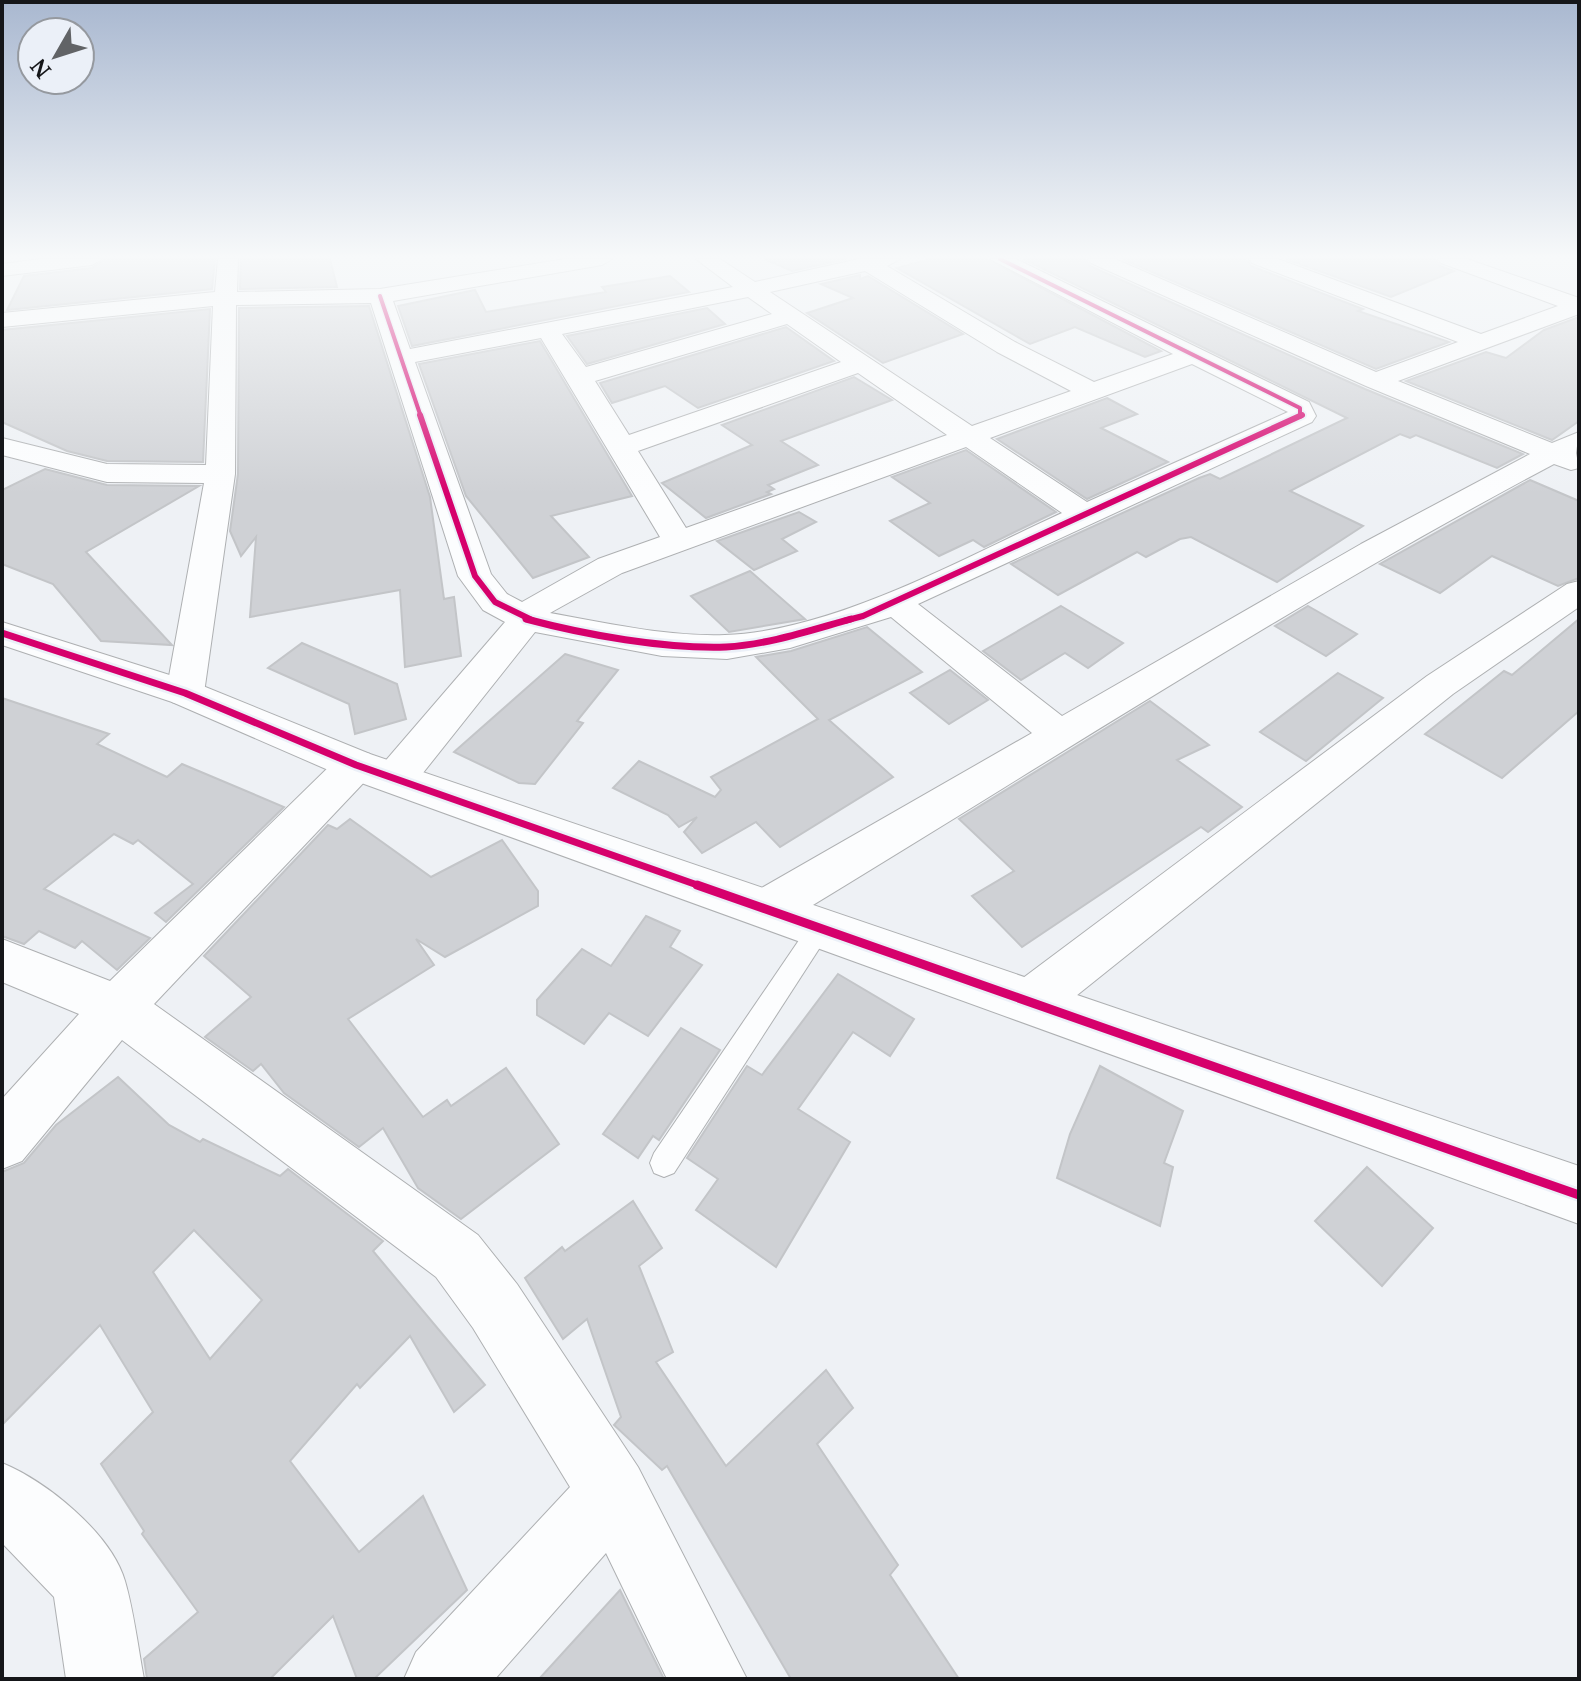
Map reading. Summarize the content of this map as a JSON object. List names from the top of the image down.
{
  "north": "bottom left"
}
